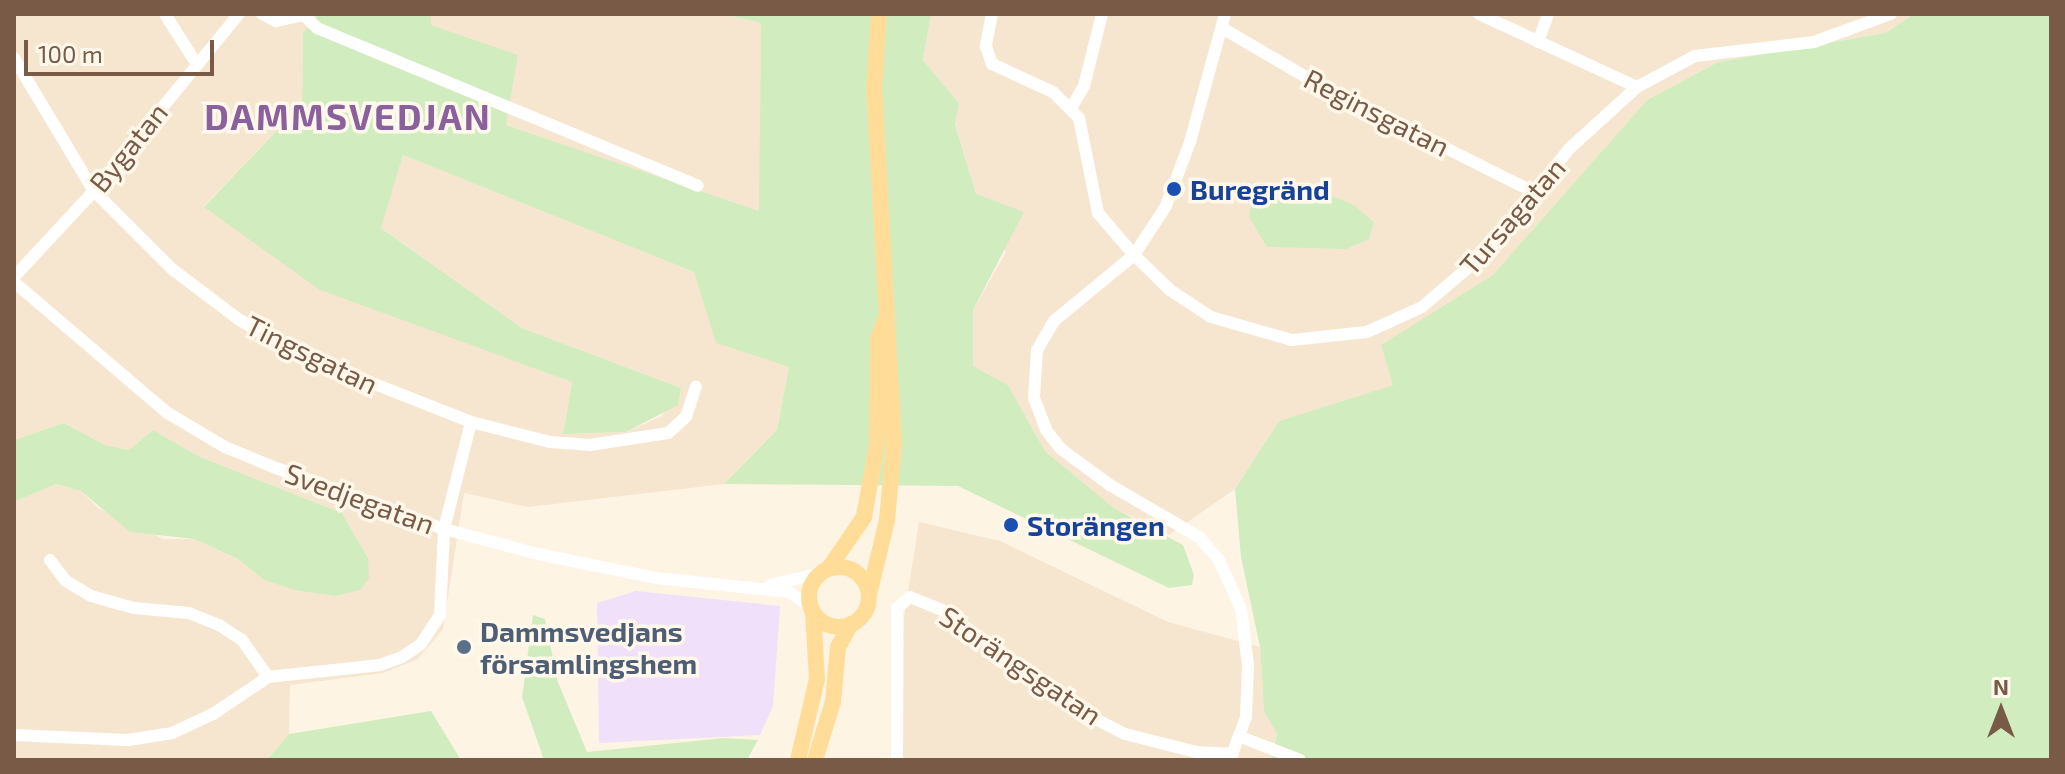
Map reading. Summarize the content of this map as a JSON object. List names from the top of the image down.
{
  "streets": {
    "street": [
      "Reginsgatan",
      "Bygatan",
      "Tursagatan",
      "Tingsgatan",
      "Svedjegatan",
      "Storängsgatan"
    ]
  },
  "crossings": [
    ["Reginsgatan", "Tursagatan"],
    ["Bygatan", "Tingsgatan"],
    ["Bygatan", "Svedjegatan"]
  ],
  "districts": ["DAMMSVEDJAN"],
  "places": ["Buregränd", "Storängen", "Dammsvedjans församlingshem"],
  "scale_bar": "100 m",
  "north": "top"
}
